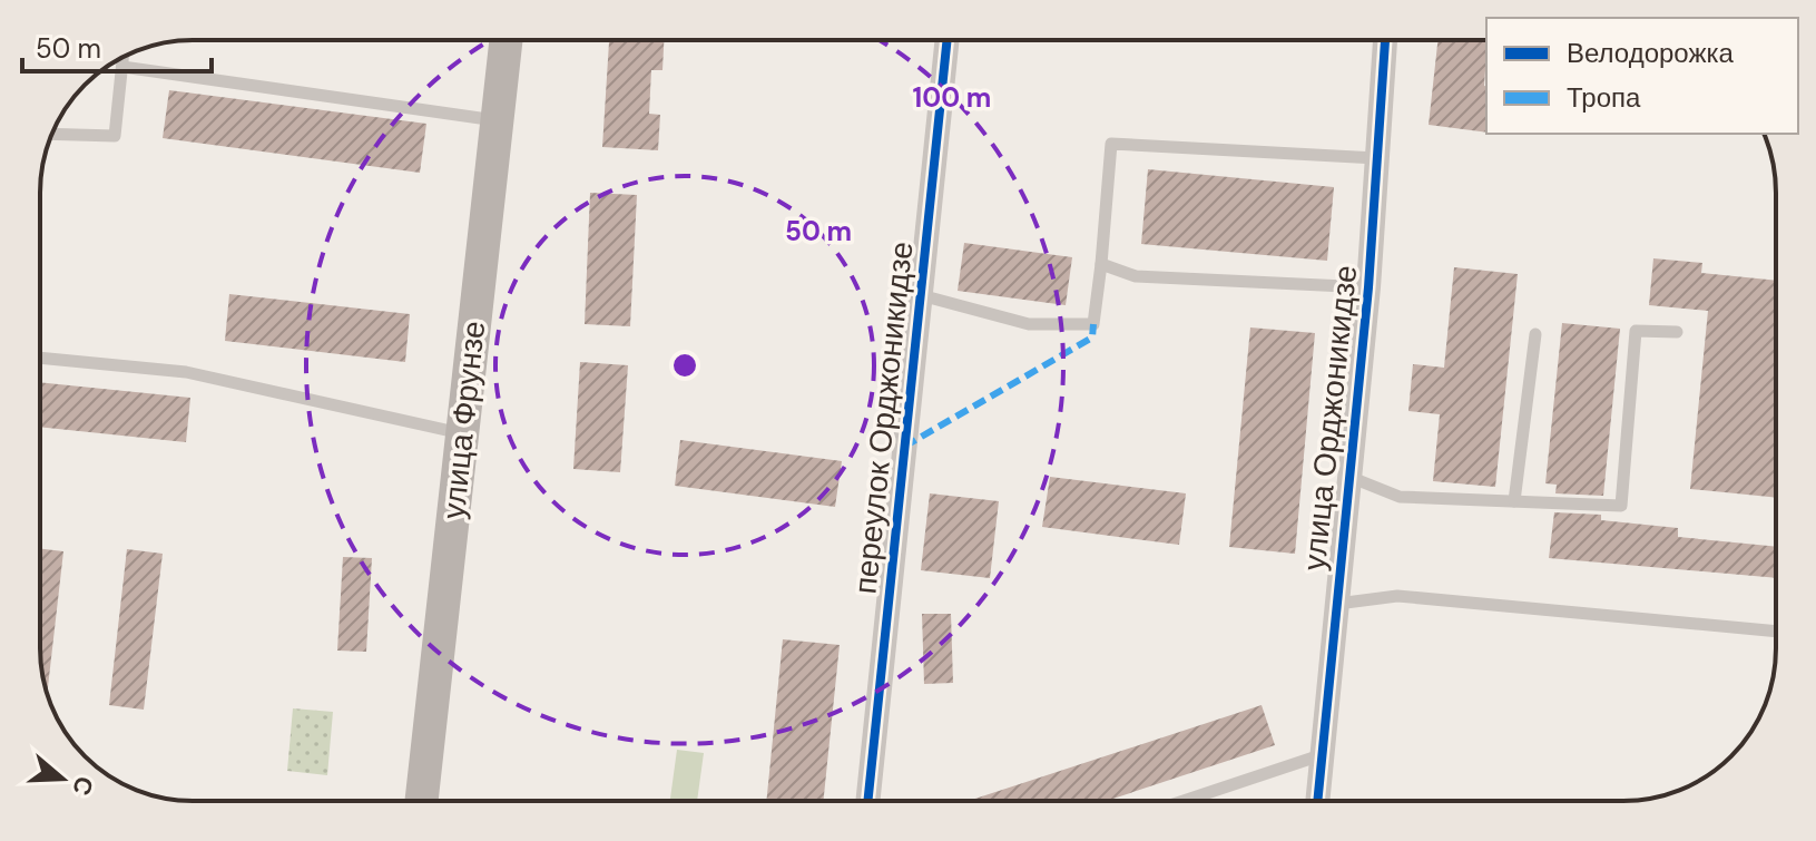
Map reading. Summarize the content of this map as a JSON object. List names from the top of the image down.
{
  "streets": {
    "main road": ["улица Фрунзе"],
    "street": ["переулок Орджоникидзе", "улица Орджоникидзе"]
  },
  "legend": ["Велодорожка", "Тропа"],
  "scale_bar": "50 m",
  "north": "right",
  "rings": ["100 m", "50 m"]
}
